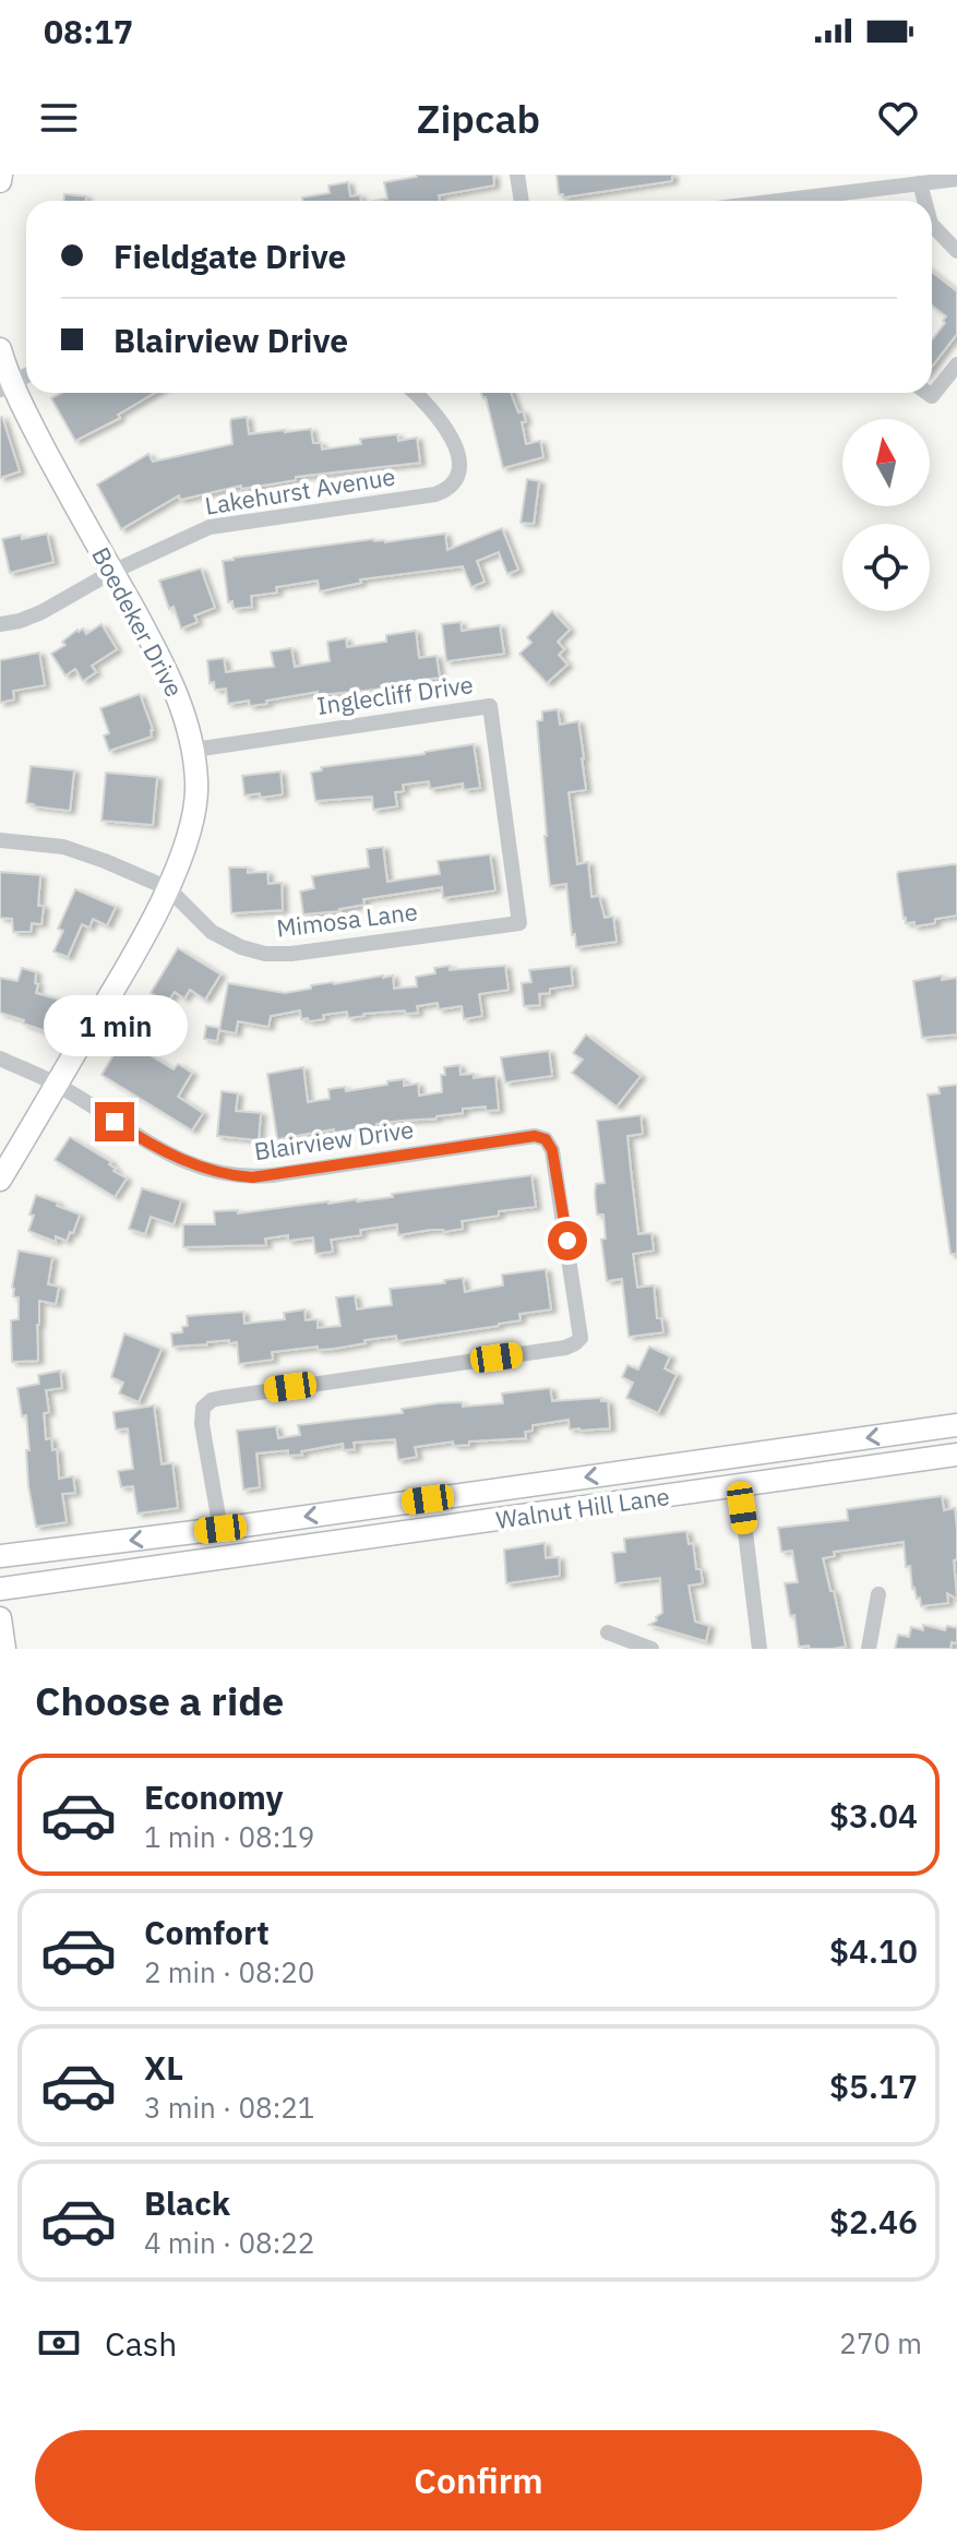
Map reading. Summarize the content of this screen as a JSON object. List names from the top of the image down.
{
  "streets": {
    "main road": ["Boedeker Drive", "Walnut Hill Lane"],
    "street": [
      "Lakehurst Avenue",
      "Inglecliff Drive",
      "Mimosa Lane",
      "Blairview Drive"
    ]
  },
  "crossings": [
    ["Lakehurst Avenue", "Boedeker Drive"],
    ["Boedeker Drive", "Inglecliff Drive"],
    ["Boedeker Drive", "Mimosa Lane"],
    ["Boedeker Drive", "Blairview Drive"],
    ["Inglecliff Drive", "Mimosa Lane"],
    ["Blairview Drive", "Walnut Hill Lane"]
  ],
  "north": "top",
  "page": {
    "status": "08:17",
    "header": "Zipcab",
    "banner": ["Fieldgate Drive", "Blairview Drive"],
    "bubble": "1 min",
    "heading": "Choose a ride",
    "list": [
      {
        "name": "Economy",
        "note": "1 min · 08:19",
        "value": "$3.04"
      },
      {
        "name": "Comfort",
        "note": "2 min · 08:20",
        "value": "$4.10"
      },
      {
        "name": "XL",
        "note": "3 min · 08:21",
        "value": "$5.17"
      },
      {
        "name": "Black",
        "note": "4 min · 08:22",
        "value": "$2.46"
      }
    ],
    "pay": ["Cash", "270 m"],
    "buttons": "Confirm"
  }
}
